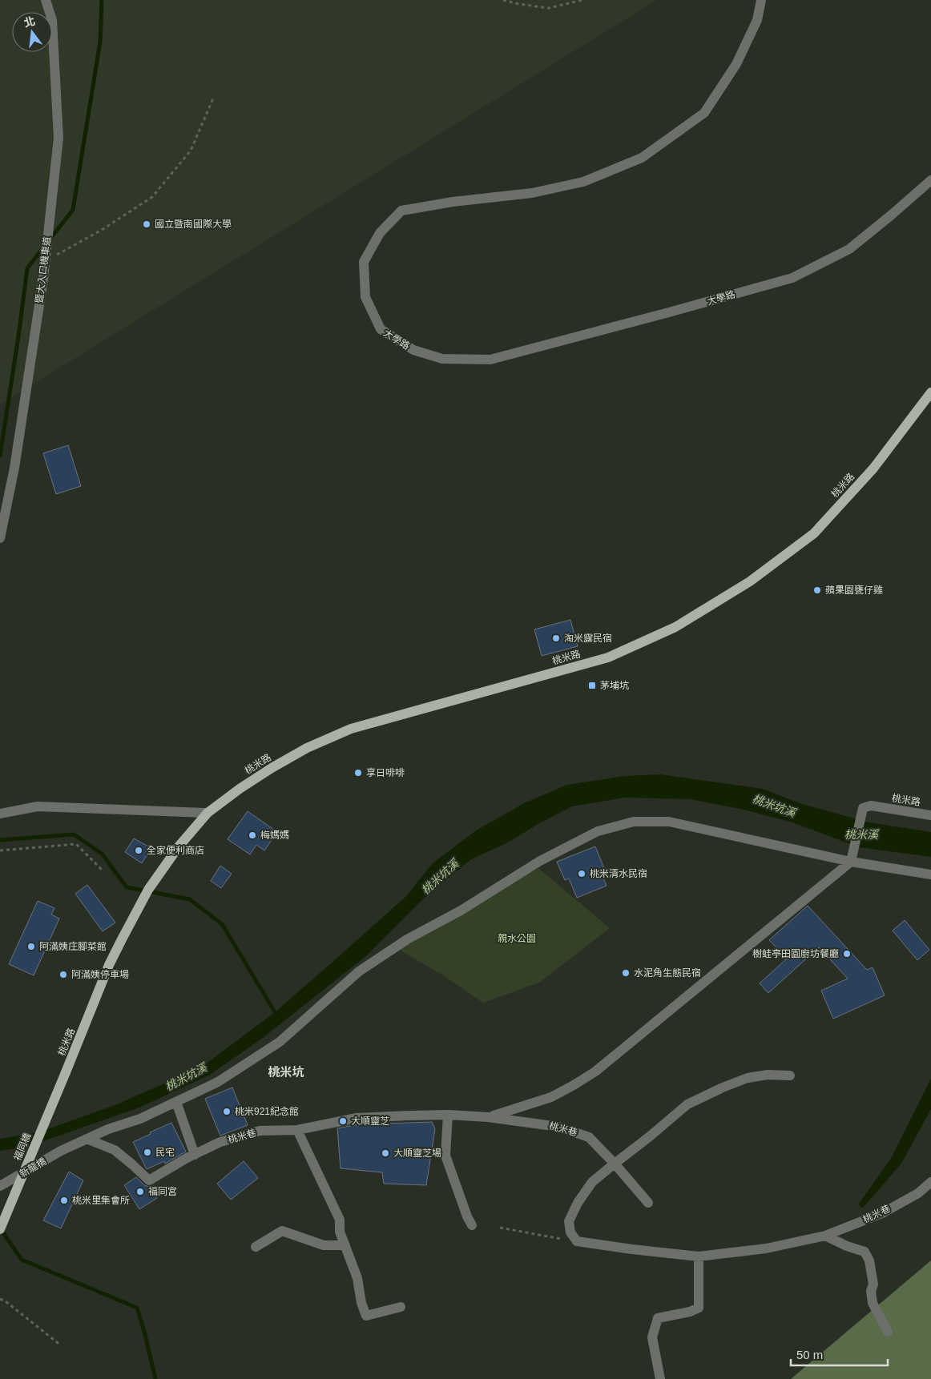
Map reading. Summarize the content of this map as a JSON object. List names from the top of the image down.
{
  "streets": {
    "main road": ["桃米路", "福同橋"],
    "street": [
      "暨大入口機車道",
      "大學路",
      "桃米巷",
      "新龍橋"
    ]
  },
  "crossings": [
    ["桃米路", "福同橋"],
    ["桃米巷", "新龍橋"]
  ],
  "districts": ["桃米坑"],
  "water": ["桃米坑溪", "桃米溪"],
  "parks": ["親水公園"],
  "places": {
    "other": [
      "國立暨南國際大學",
      "蘋果園甕仔雞",
      "淘米露民宿",
      "享日啡啡",
      "梅媽媽",
      "全家便利商店",
      "桃米清水民宿",
      "阿滿姨庄腳菜館",
      "樹蛙亭田園廚坊餐廳",
      "水泥角生態民宿",
      "阿滿姨停車場",
      "桃米921紀念館",
      "大順靈芝",
      "民宅",
      "大順靈芝場",
      "福同宮",
      "桃米里集會所"
    ],
    "transit": ["茅埔坑"]
  },
  "scale_bar": "50 m",
  "north": "top"
}
